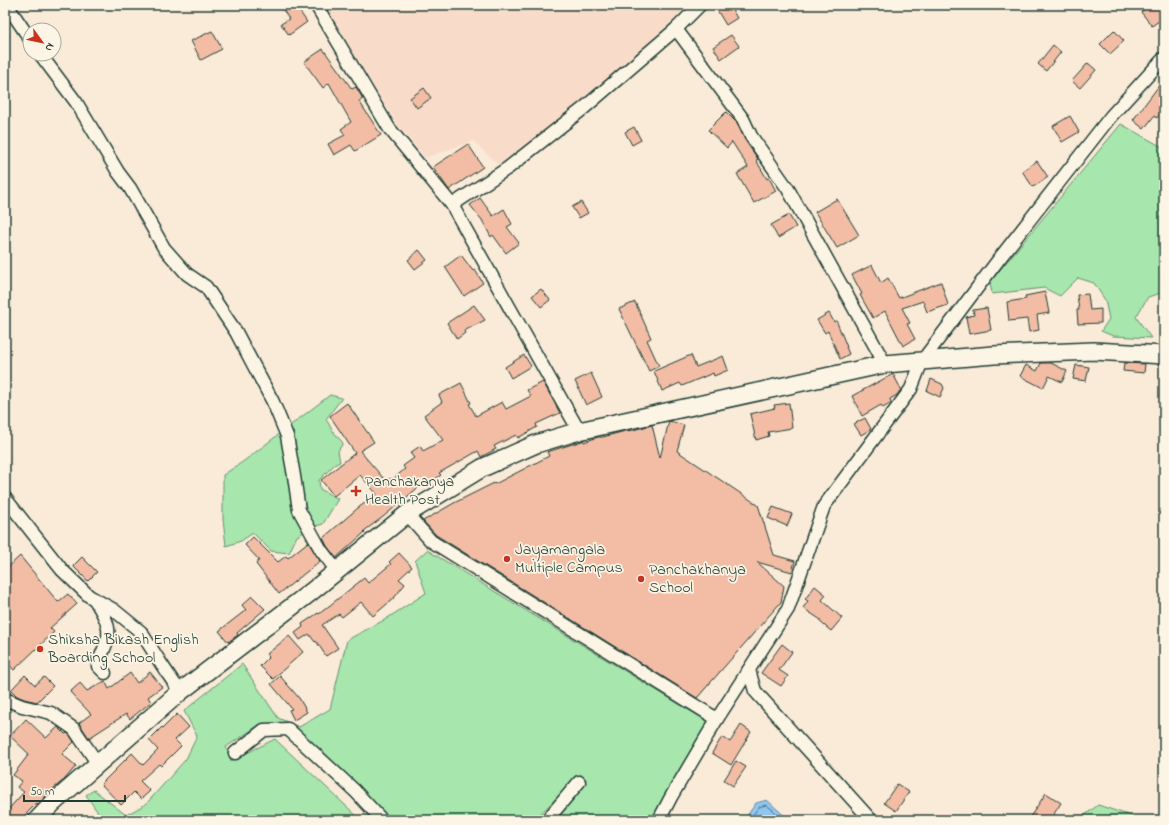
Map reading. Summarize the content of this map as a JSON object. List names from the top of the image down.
{
  "places": {
    "health": ["Panchakanya Health Post"],
    "other": ["Jayamangala Multiple Campus", "Panchakhanya School", "Shiksha Bikash English Boarding School"]
  },
  "scale_bar": "50 m",
  "north": "bottom right"
}
